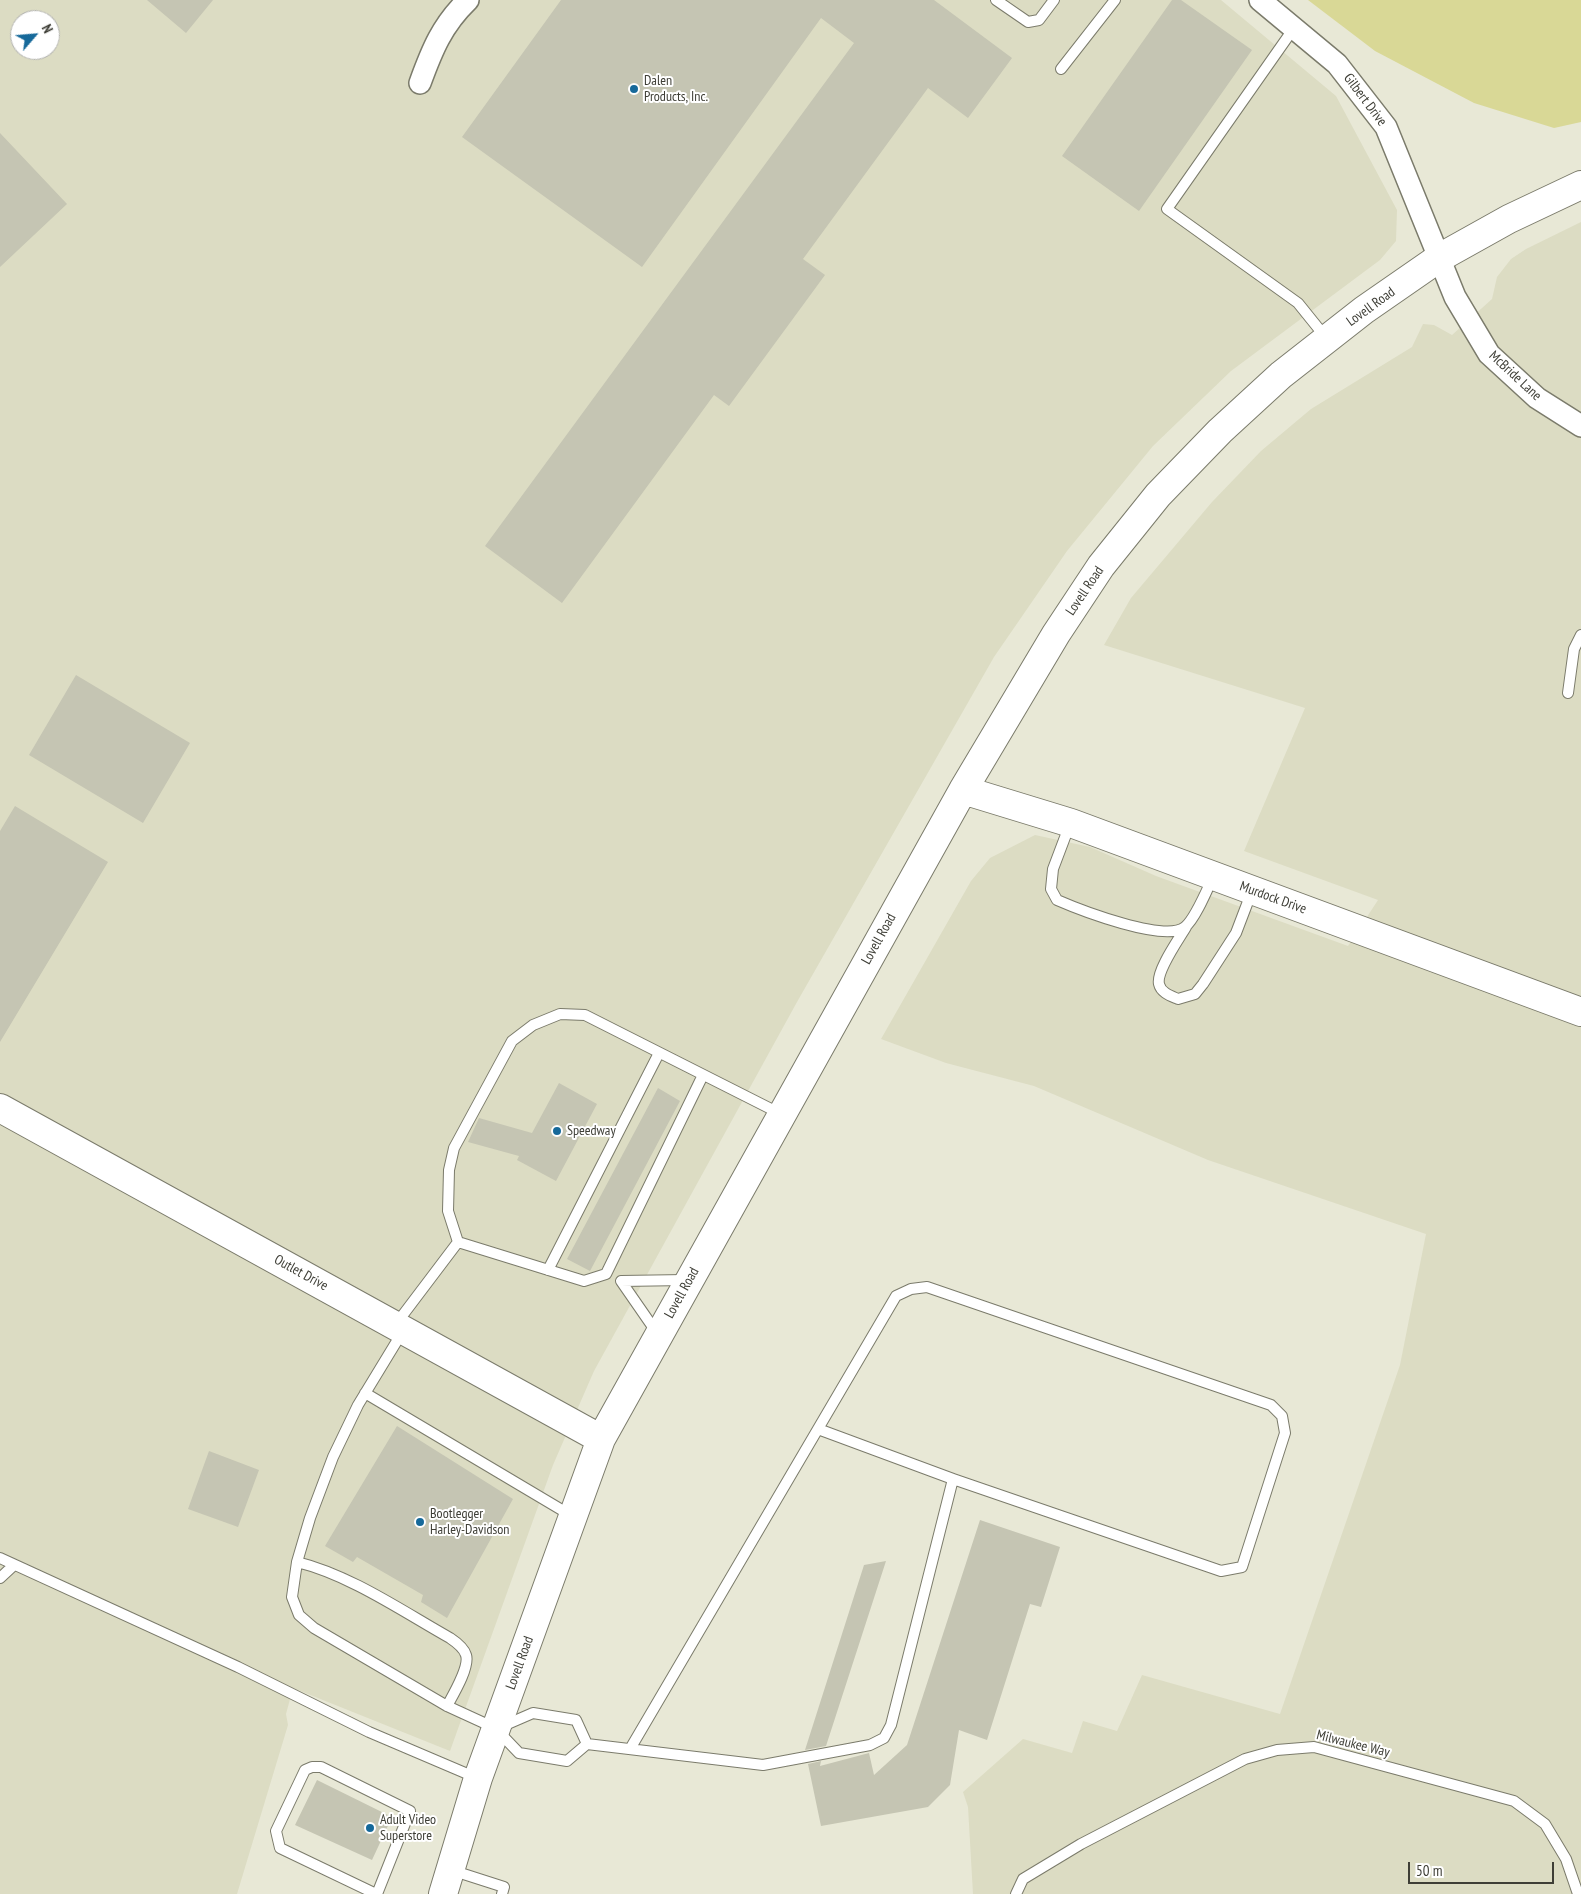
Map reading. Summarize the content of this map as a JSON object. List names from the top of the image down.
{
  "streets": {
    "main road": ["Lovell Road", "Murdock Drive", "Outlet Drive"],
    "street": ["Gilbert Drive", "McBride Lane"],
    "lane": ["Milwaukee Way"]
  },
  "crossings": [
    ["Gilbert Drive", "Lovell Road"],
    ["Gilbert Drive", "McBride Lane"],
    ["Lovell Road", "McBride Lane"],
    ["Lovell Road", "Murdock Drive"],
    ["Lovell Road", "Outlet Drive"]
  ],
  "places": [
    "Dalen Products, Inc.",
    "Speedway",
    "Bootlegger Harley-Davidson",
    "Adult Video Superstore"
  ],
  "scale_bar": "50 m",
  "north": "top right"
}
